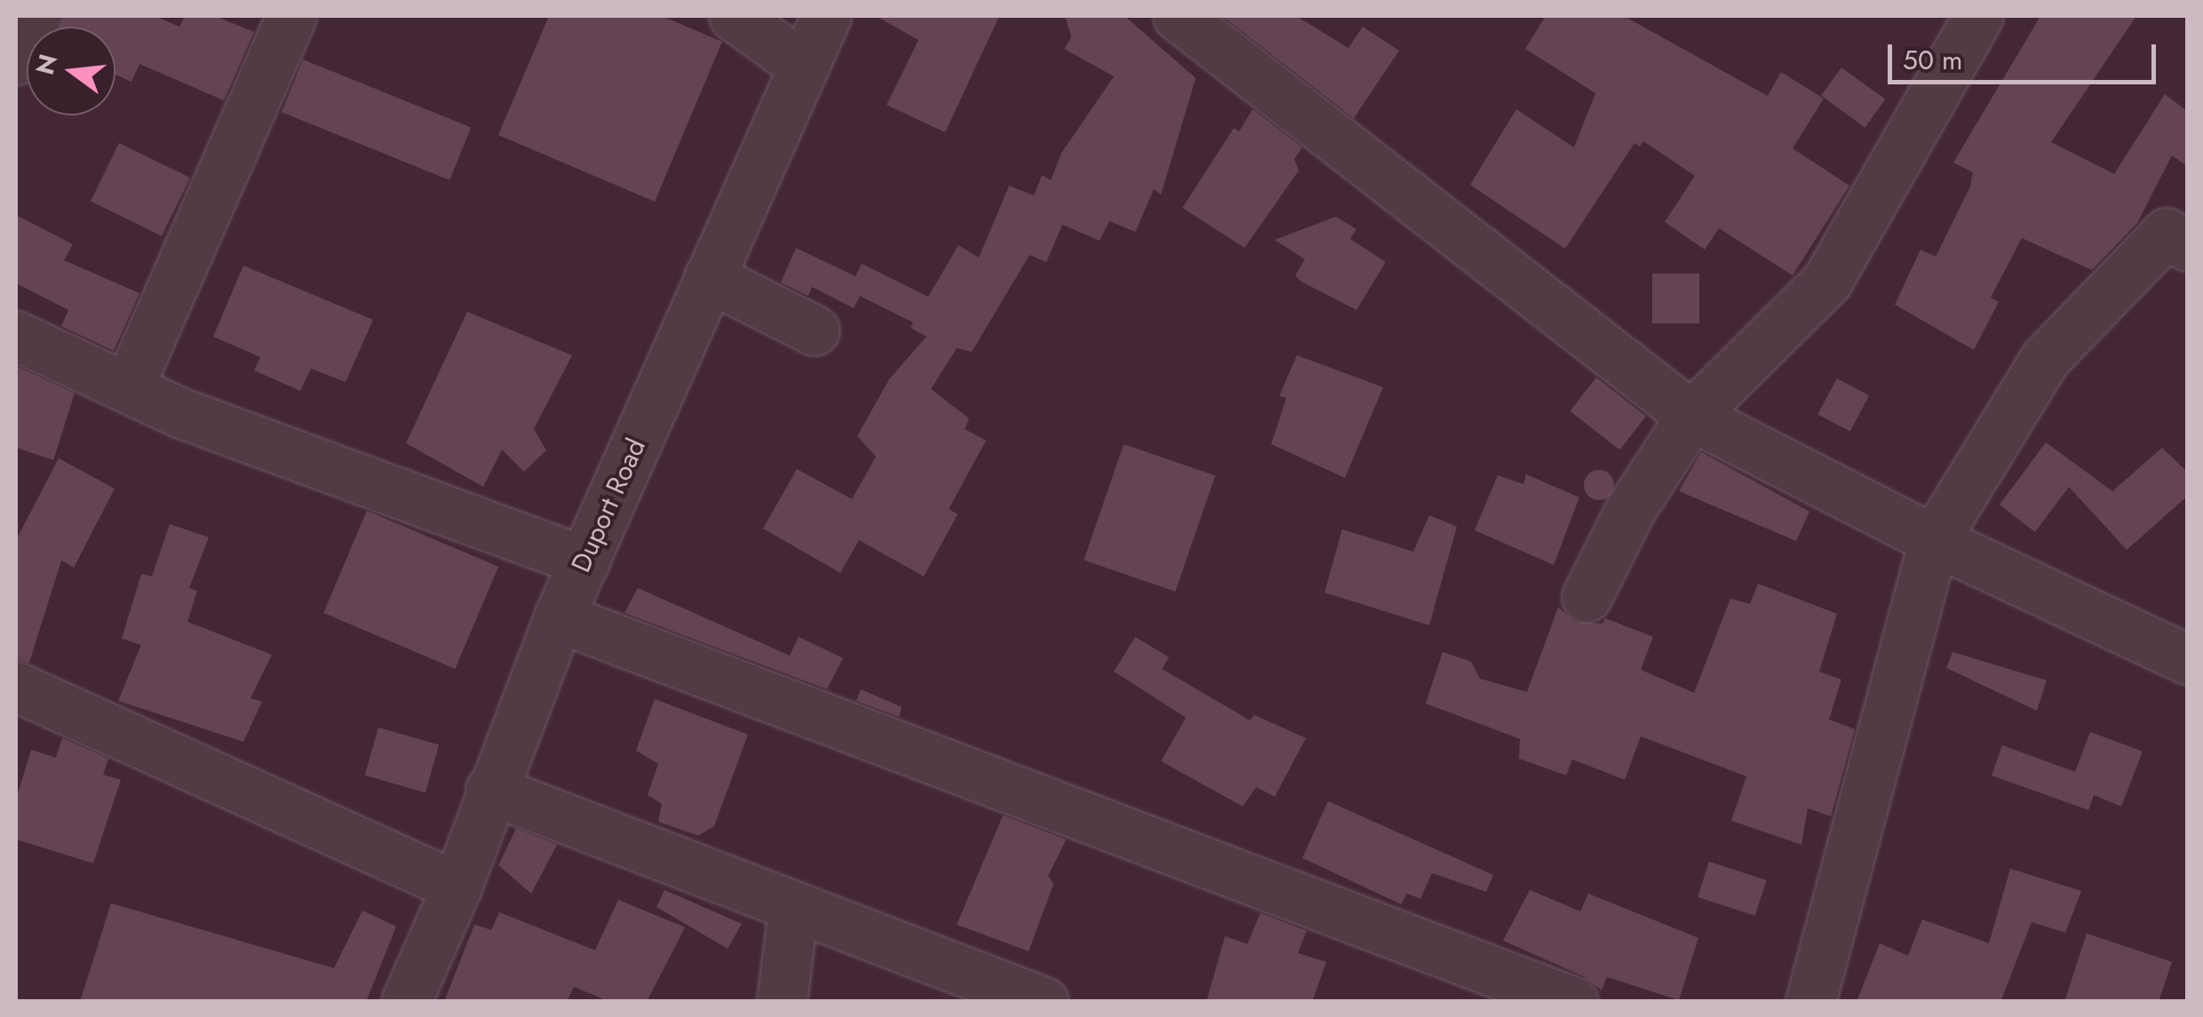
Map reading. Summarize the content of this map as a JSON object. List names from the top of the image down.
{
  "streets": {
    "street": ["Duport Road"]
  },
  "scale_bar": "50 m",
  "north": "left"
}
